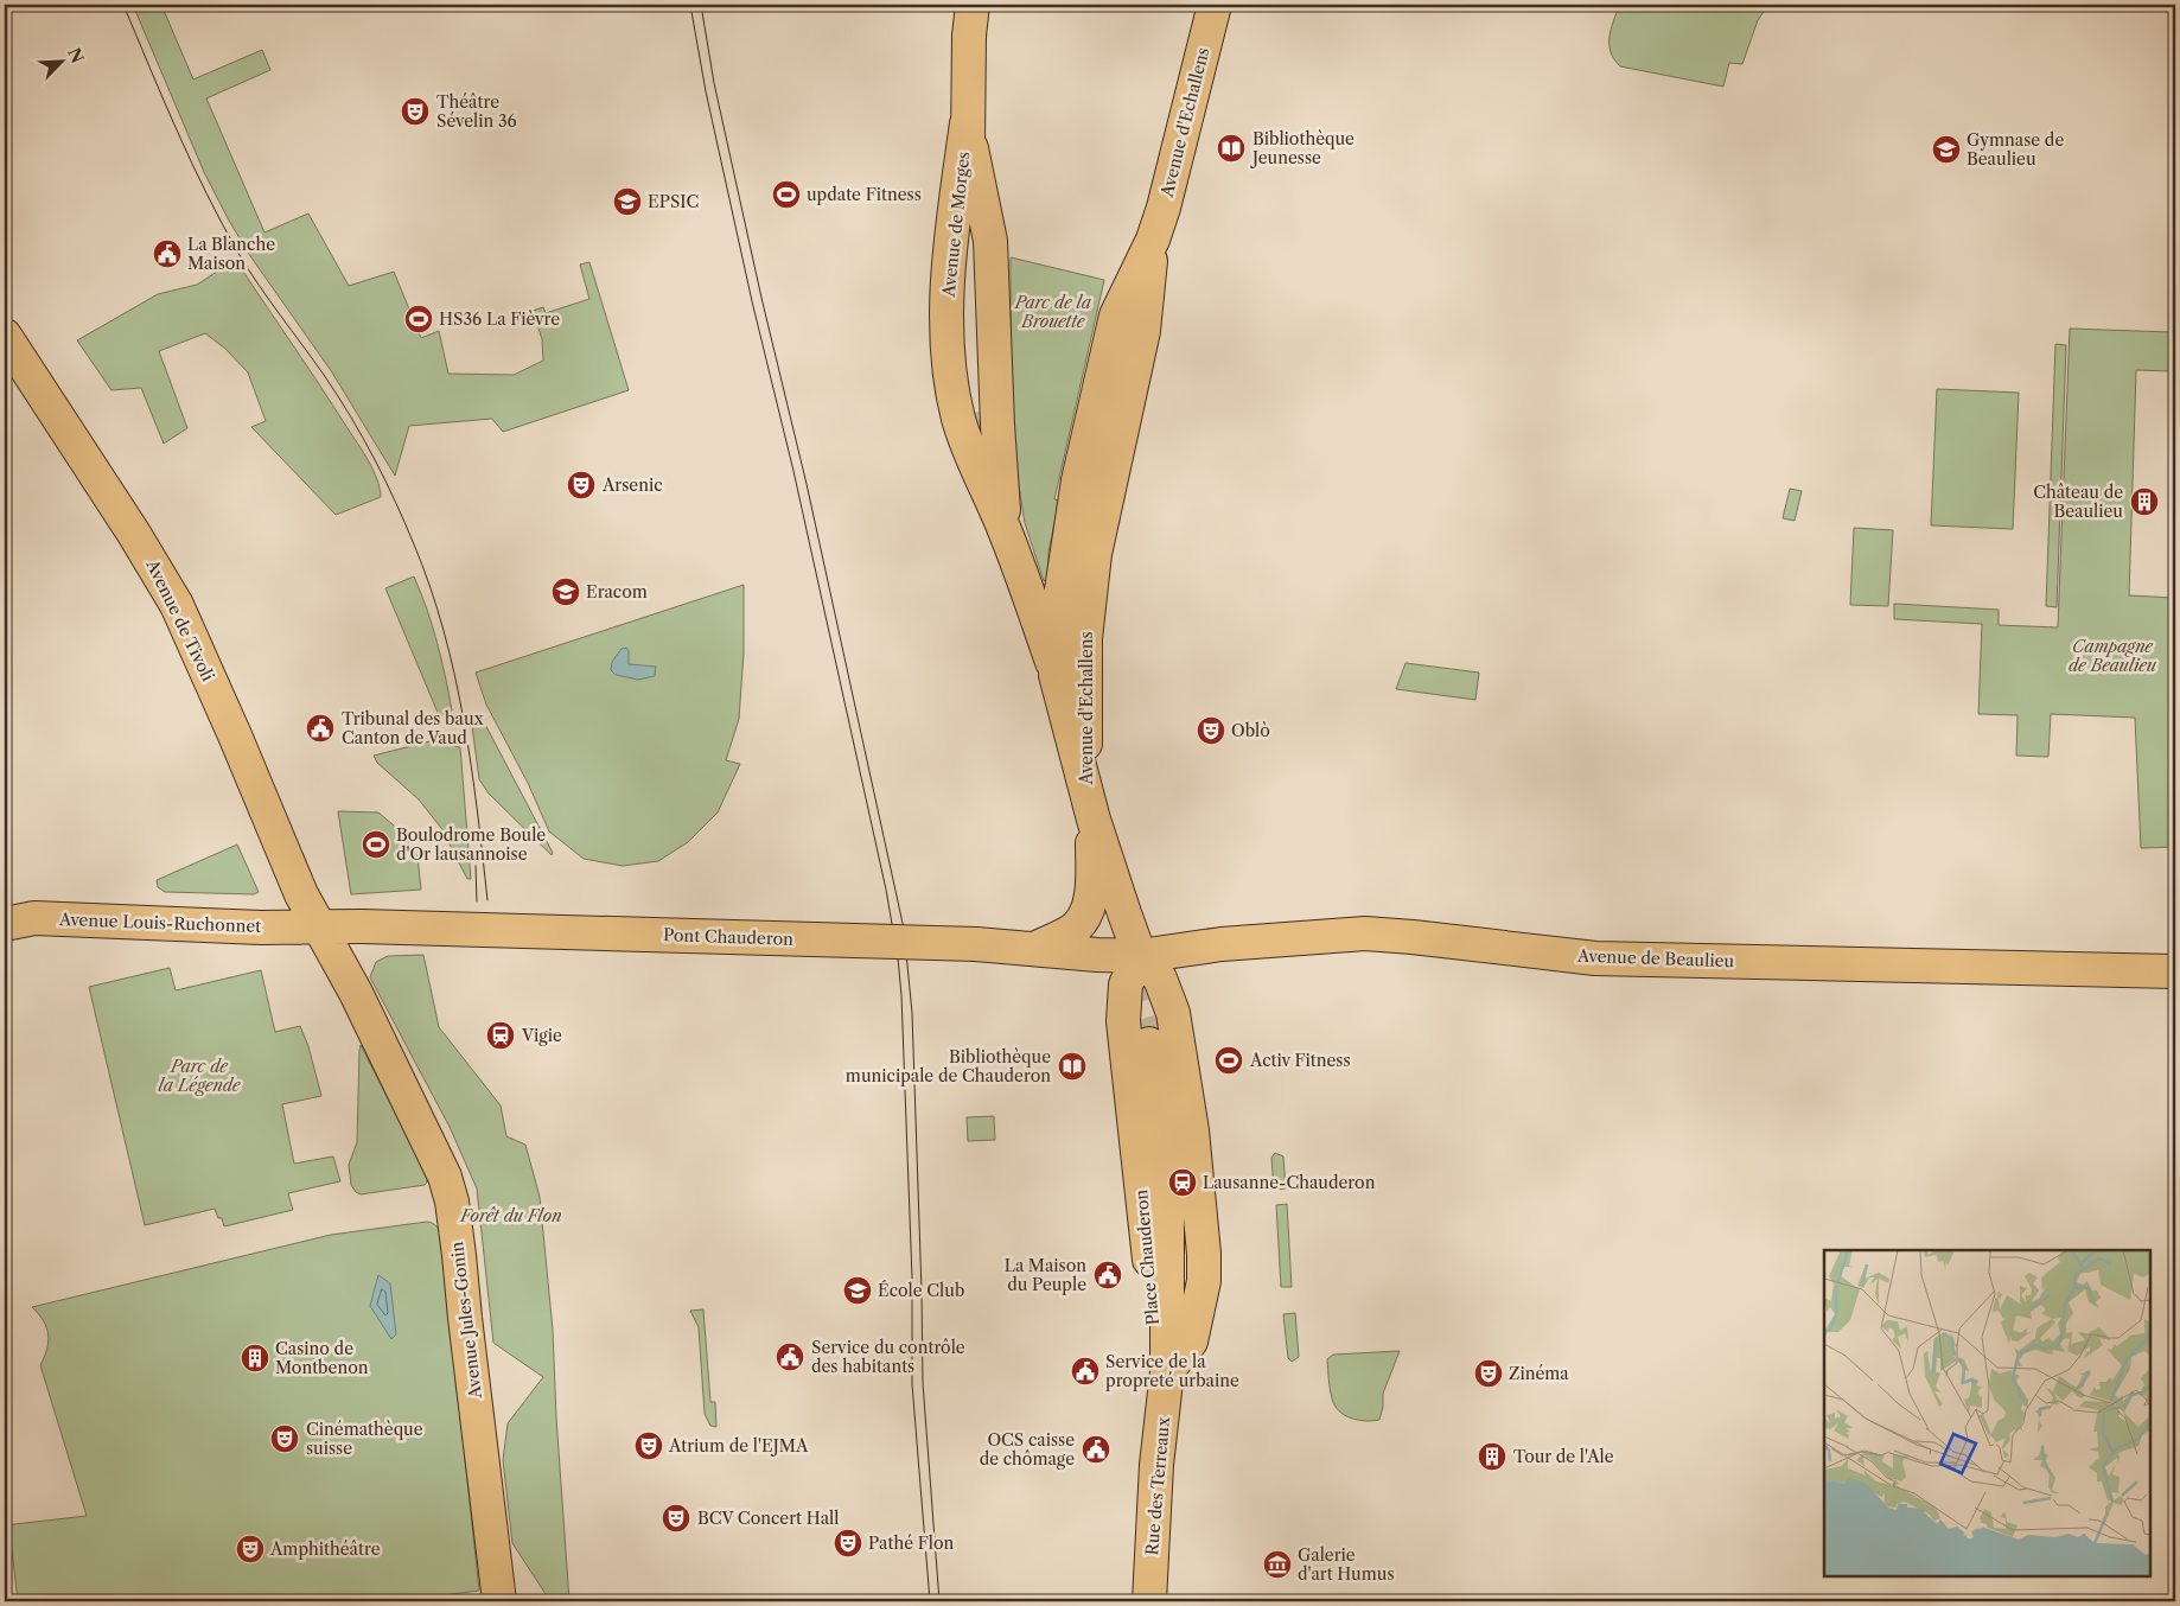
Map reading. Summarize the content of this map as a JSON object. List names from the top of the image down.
{
  "streets": {
    "main road": [
      "Avenue d'Echallens",
      "Avenue de Morges",
      "Avenue de Tivoli",
      "Avenue Louis-Ruchonnet",
      "Pont Chauderon",
      "Avenue de Beaulieu",
      "Place Chauderon",
      "Avenue Jules-Gonin",
      "Rue des Terreaux"
    ]
  },
  "crossings": [
    ["Avenue d'Echallens", "Avenue de Morges"],
    ["Avenue de Tivoli", "Avenue Louis-Ruchonnet"],
    ["Avenue de Tivoli", "Pont Chauderon"],
    ["Avenue de Tivoli", "Avenue Jules-Gonin"],
    ["Avenue Louis-Ruchonnet", "Pont Chauderon"],
    ["Avenue Louis-Ruchonnet", "Avenue Jules-Gonin"],
    ["Pont Chauderon", "Avenue de Beaulieu"],
    ["Pont Chauderon", "Place Chauderon"],
    ["Pont Chauderon", "Avenue Jules-Gonin"],
    ["Avenue de Beaulieu", "Place Chauderon"],
    ["Place Chauderon", "Rue des Terreaux"]
  ],
  "parks": [
    "Parc de la Brouette",
    "Campagne de Beaulieu",
    "Parc de la Légende",
    "Forêt du Flon"
  ],
  "places": {
    "theatre": [
      "Théâtre Sévelin 36",
      "Arsenic",
      "Oblò",
      "Zinéma",
      "Cinémathèque suisse",
      "Atrium de l'EJMA",
      "BCV Concert Hall",
      "Pathé Flon",
      "Amphithéâtre"
    ],
    "library": ["Bibliothèque Jeunesse", "Bibliothèque municipale de Chauderon"],
    "school or university": [
      "Gymnase de Beaulieu",
      "EPSIC",
      "Eracom",
      "École Club"
    ],
    "sports": [
      "update Fitness",
      "HS36 La Fièvre",
      "Boulodrome Boule d'Or lausannoise",
      "Activ Fitness"
    ],
    "public building": [
      "La Blanche Maison",
      "Tribunal des baux Canton de Vaud",
      "La Maison du Peuple",
      "Service du contrôle des habitants",
      "Service de la propreté urbaine",
      "OCS caisse de chômage"
    ],
    "building": ["Château de Beaulieu", "Casino de Montbenon", "Tour de l'Ale"],
    "station": ["Vigie", "Lausanne-Chauderon"],
    "museum": ["Galerie d'art Humus"]
  },
  "north": "top right"
}
